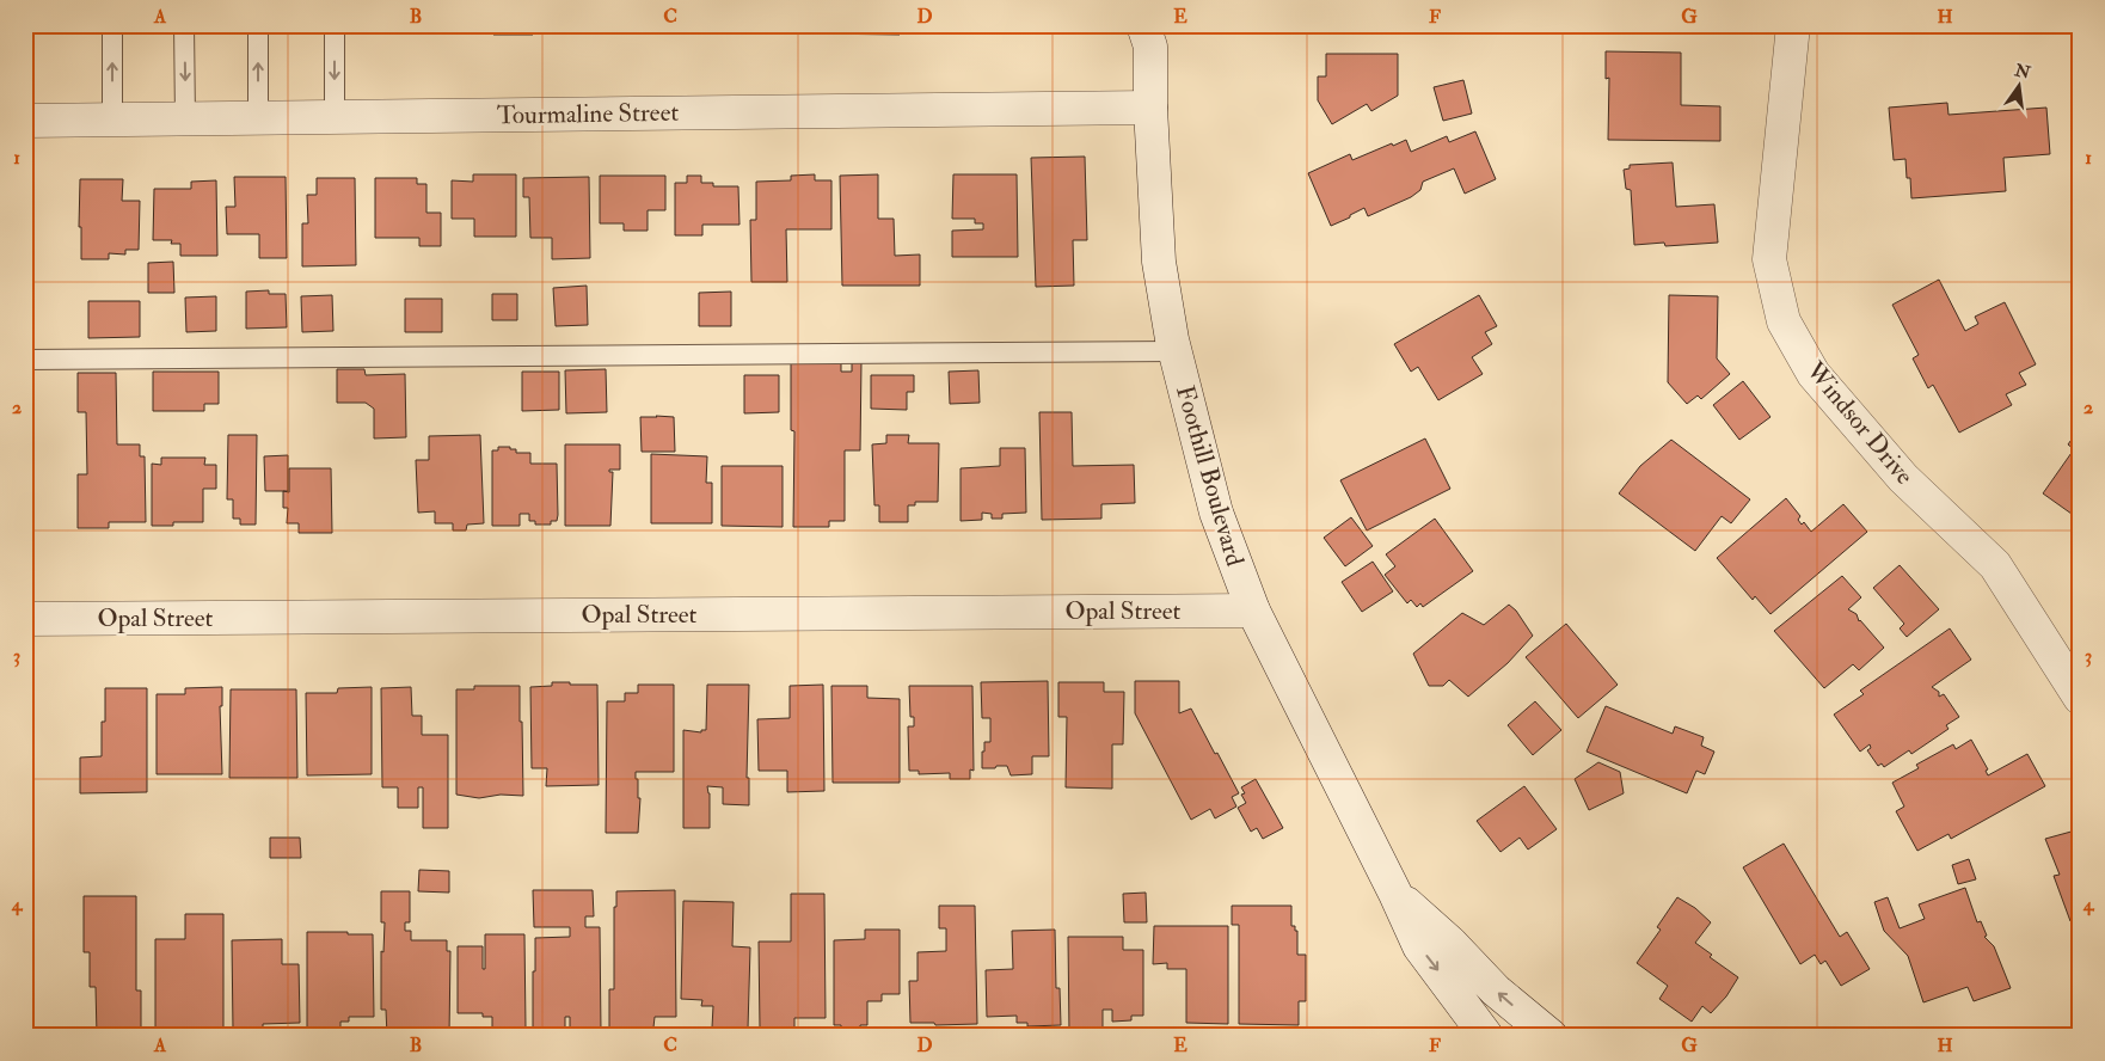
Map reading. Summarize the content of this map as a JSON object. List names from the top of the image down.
{
  "streets": {
    "street": [
      "Tourmaline Street",
      "Windsor Drive",
      "Foothill Boulevard",
      "Opal Street"
    ]
  },
  "crossings": [
    ["Tourmaline Street", "Foothill Boulevard"],
    ["Foothill Boulevard", "Opal Street"]
  ],
  "north": "top",
  "grid": {
    "columns": [
      "A",
      "B",
      "C",
      "D",
      "E",
      "F",
      "G",
      "H"
    ],
    "rows": [
      "1",
      "2",
      "3",
      "4"
    ]
  }
}
